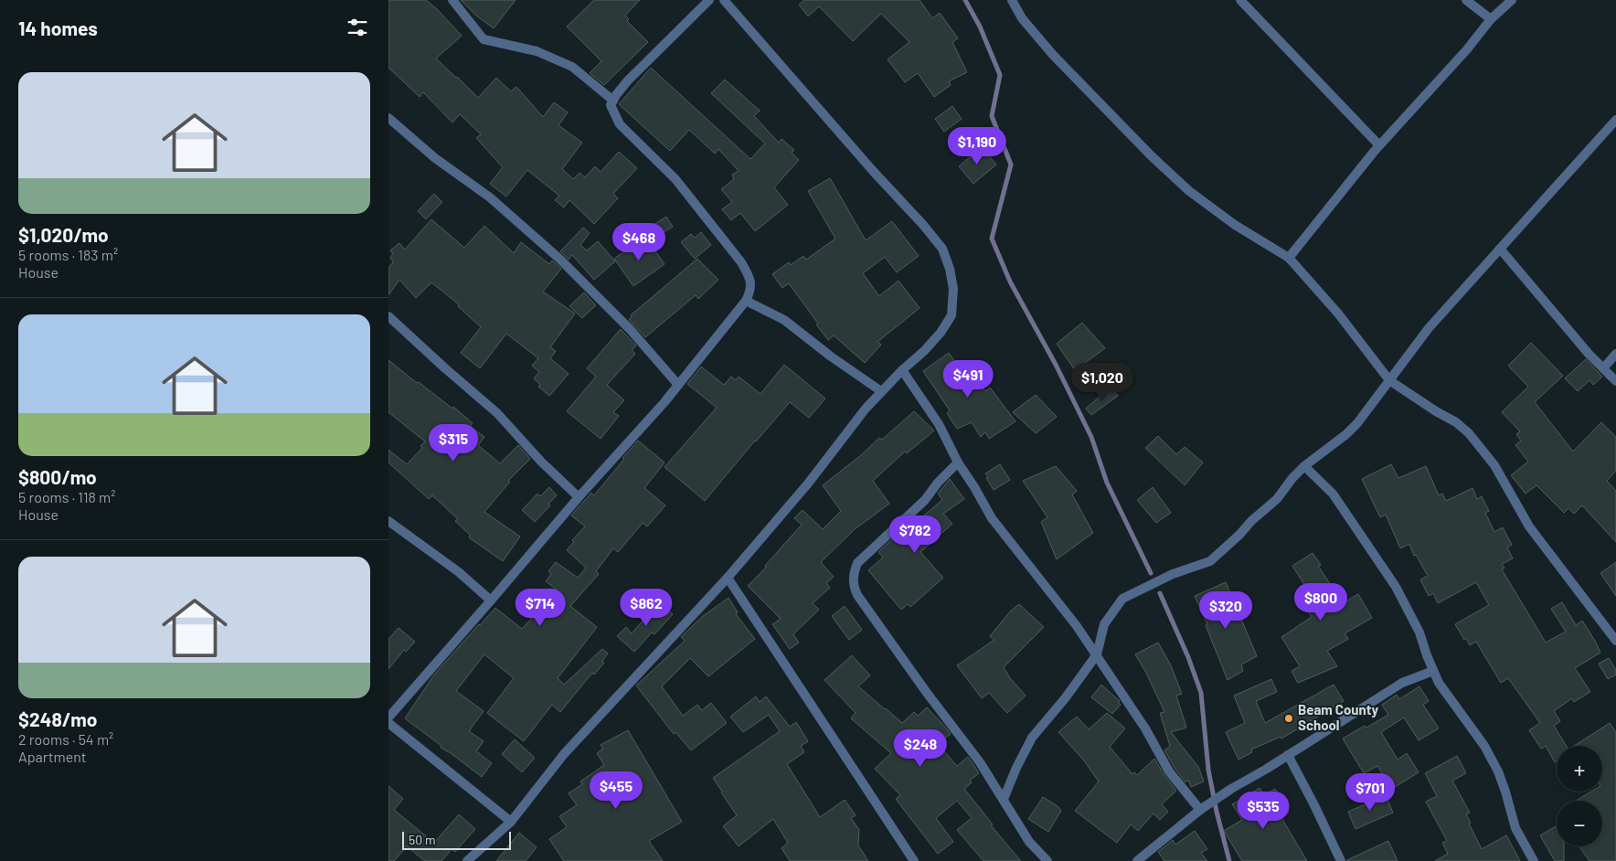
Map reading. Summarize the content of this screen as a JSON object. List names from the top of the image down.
{
  "places": ["Beam County School"],
  "scale_bar": "50 m",
  "page": {
    "heading": "14 homes",
    "list": [
      {
        "name": "$1,020/mo",
        "note": "5 rooms · 183 m² · House"
      },
      {
        "name": "$800/mo",
        "note": "5 rooms · 118 m² · House"
      },
      {
        "name": "$248/mo",
        "note": "2 rooms · 54 m² · Apartment"
      }
    ],
    "price": [
      "$1,190",
      "$468",
      "$491",
      "$1,020",
      "$315",
      "$782",
      "$800",
      "$714",
      "$862",
      "$320",
      "$248",
      "$455",
      "$701",
      "$535"
    ],
    "map_buttons": ["+", "−"],
    "scale": "50 m"
  }
}
